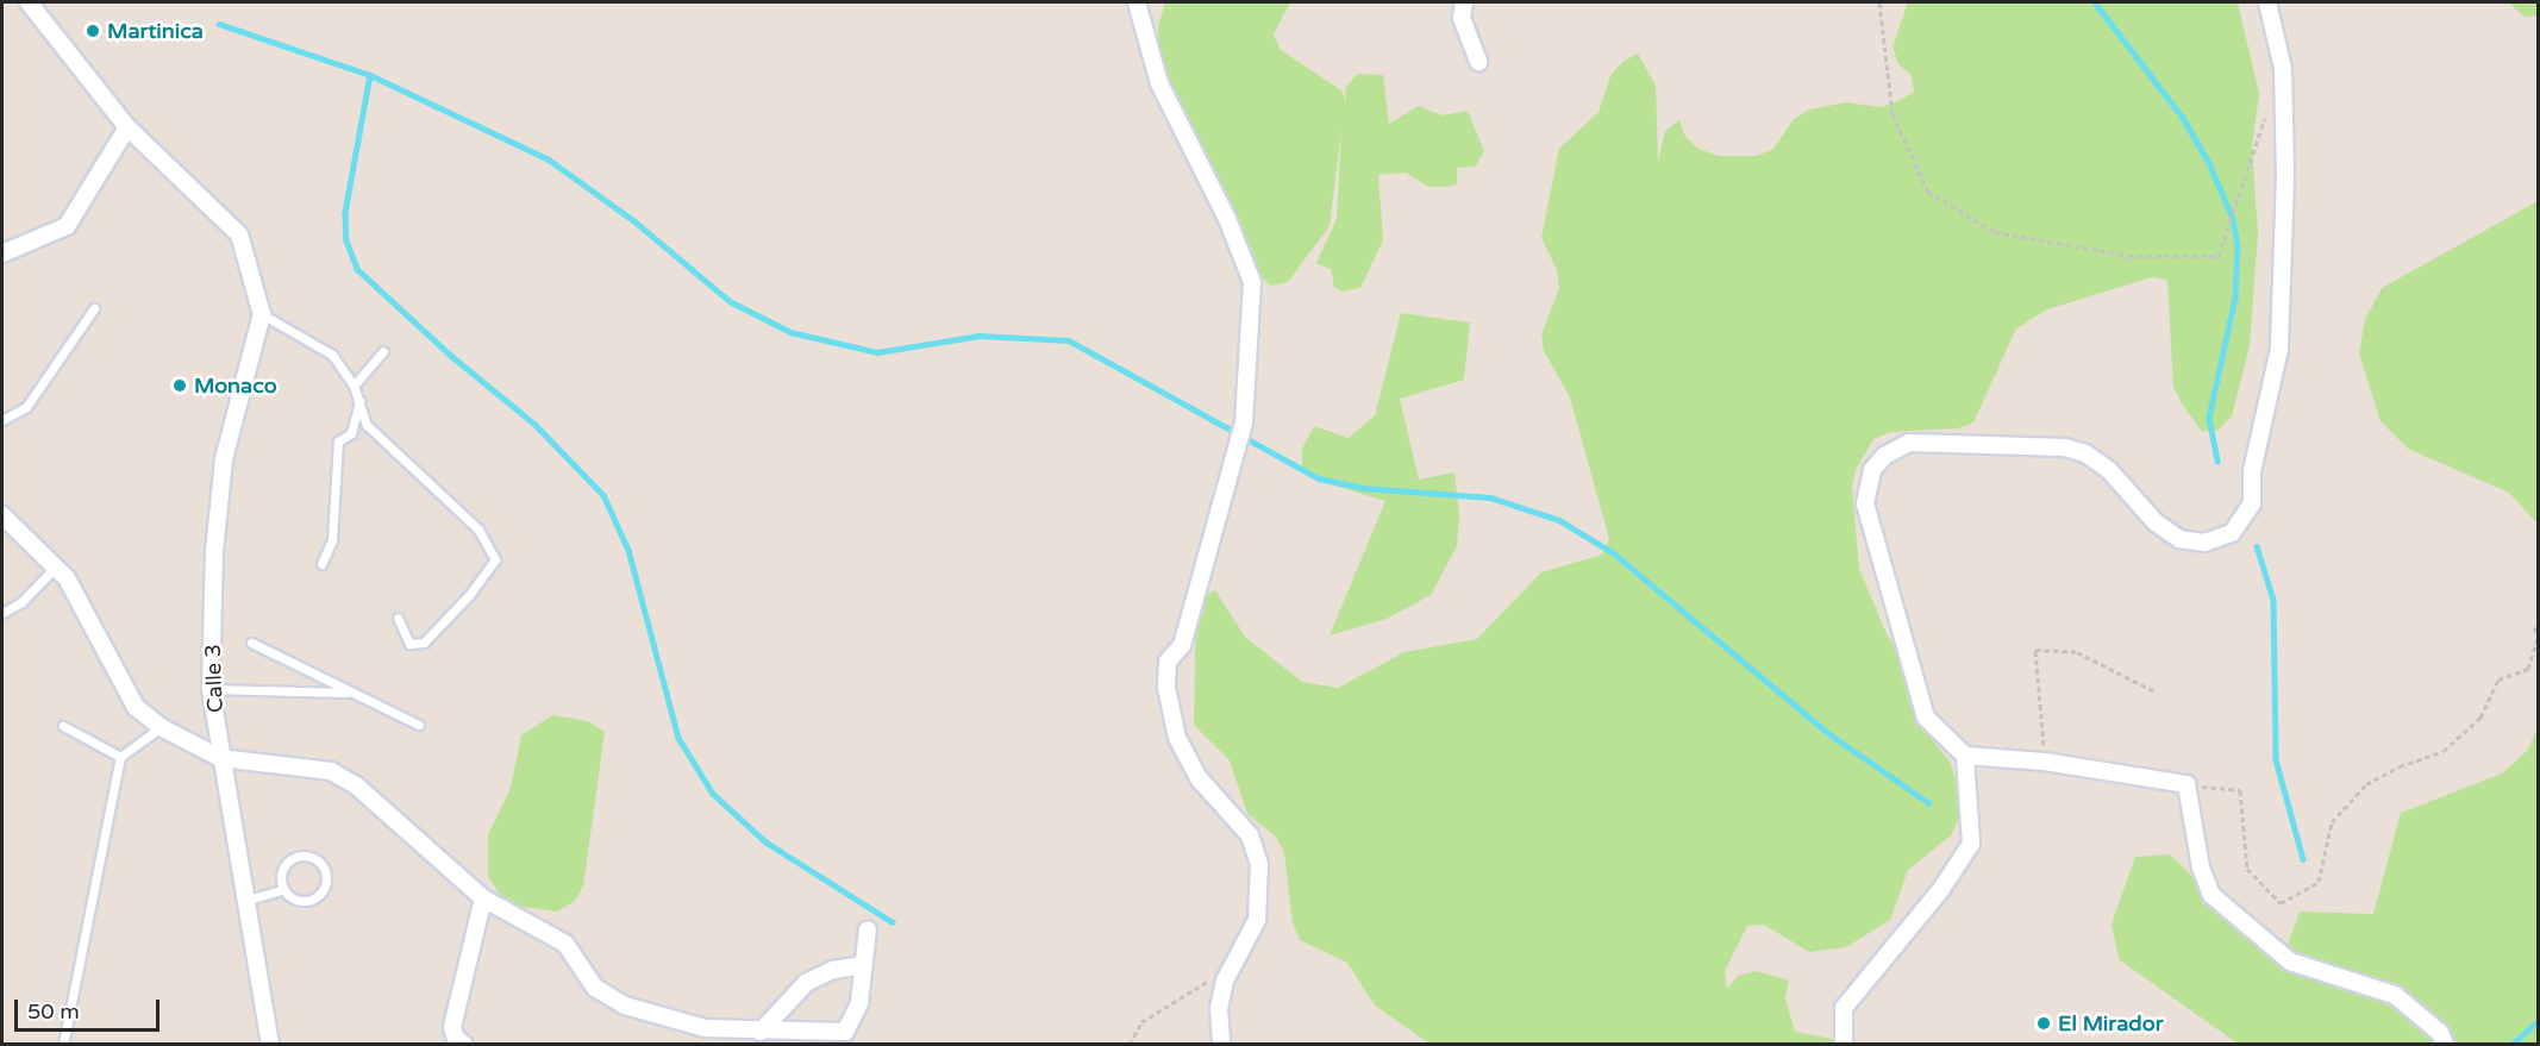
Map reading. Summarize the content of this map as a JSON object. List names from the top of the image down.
{
  "streets": {
    "street": ["Calle 3"]
  },
  "places": ["Martinica", "Monaco", "El Mirador"],
  "scale_bar": "50 m"
}
